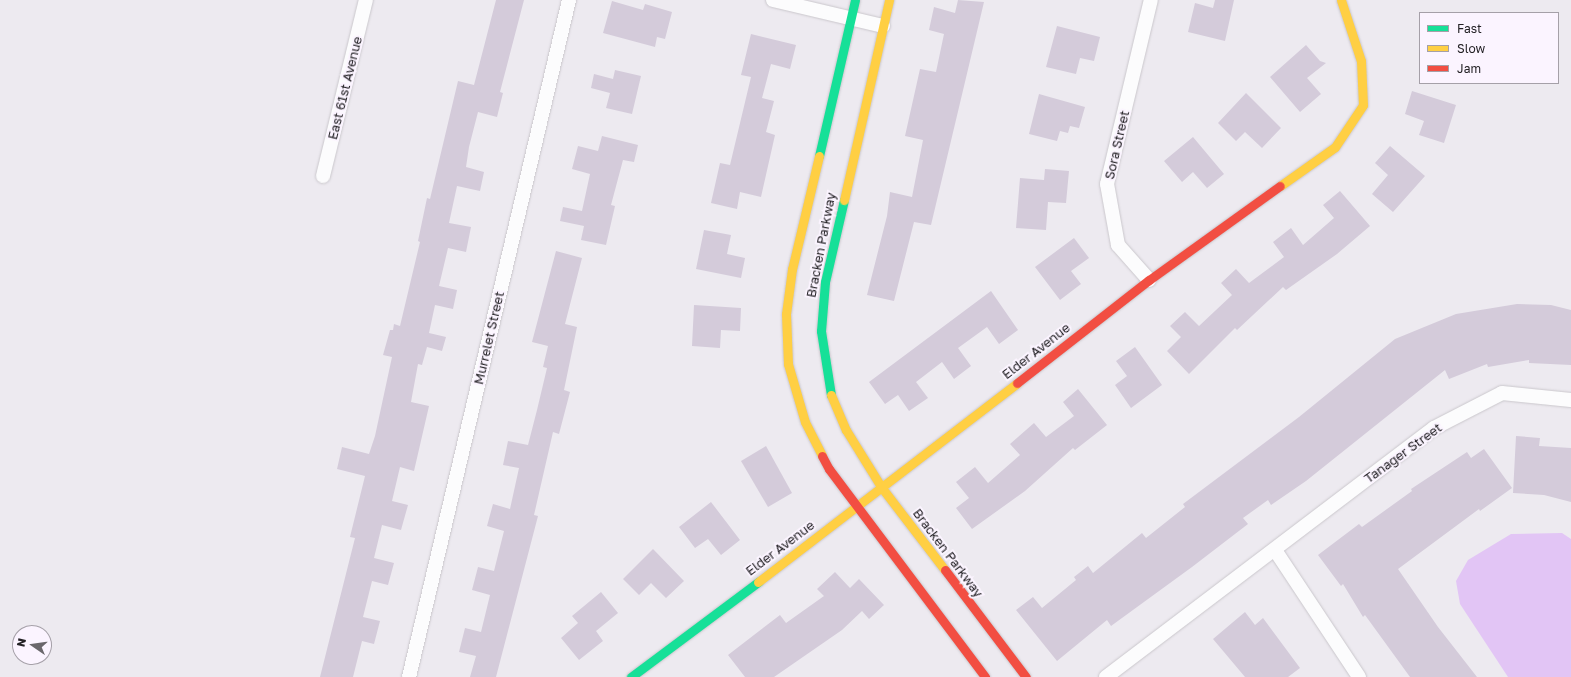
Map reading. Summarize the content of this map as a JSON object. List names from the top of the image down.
{
  "streets": {
    "street": [
      "East 61st Avenue",
      "Sora Street",
      "Bracken Parkway",
      "Murrelet Street",
      "Elder Avenue",
      "Tanager Street"
    ]
  },
  "crossings": [
    ["Sora Street", "Elder Avenue"],
    ["Bracken Parkway", "Elder Avenue"]
  ],
  "legend": ["Fast", "Slow", "Jam"],
  "north": "left"
}
